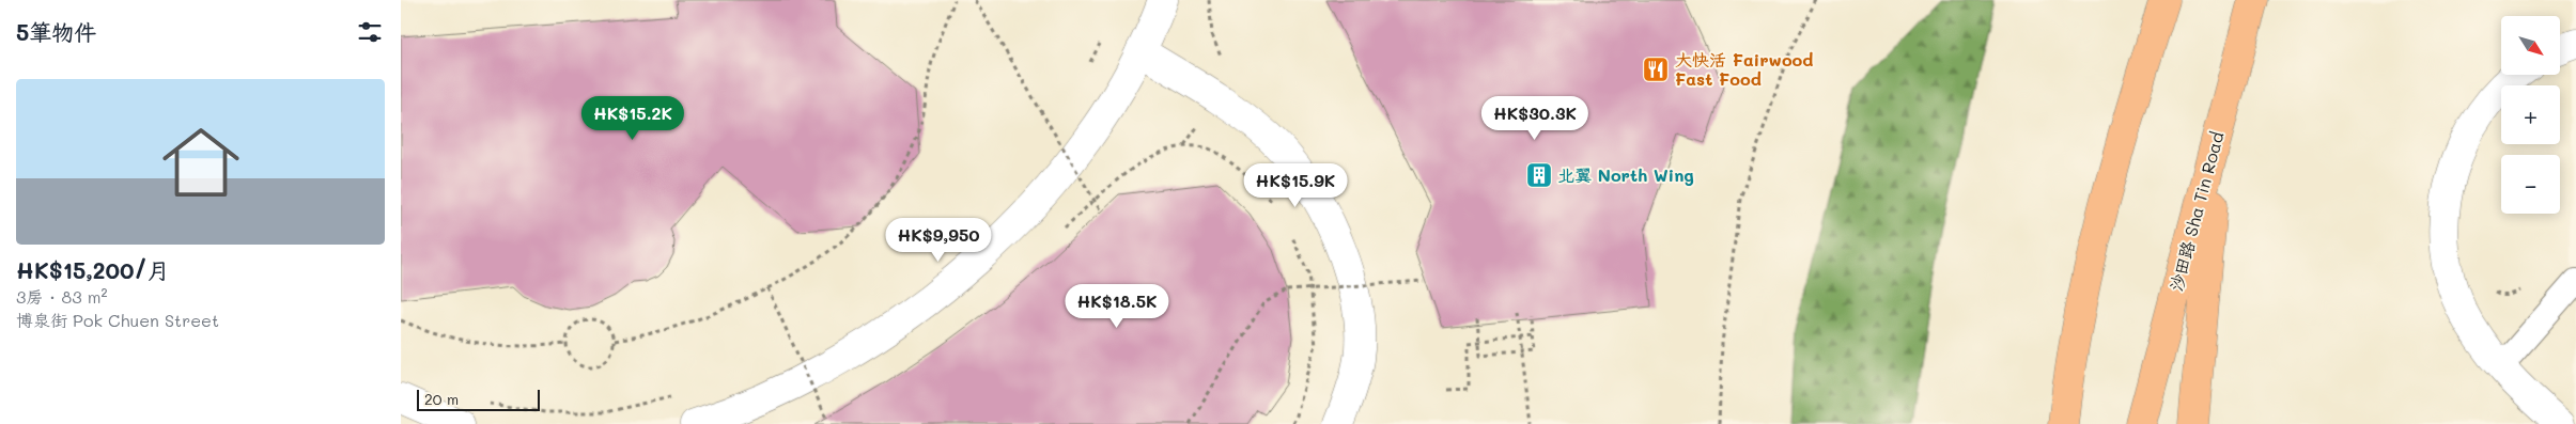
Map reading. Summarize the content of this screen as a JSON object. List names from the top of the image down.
{
  "streets": {
    "highway": ["沙田路 Sha Tin Road"]
  },
  "places": {
    "restaurant": ["大快活 Fairwood Fast Food"],
    "building": ["北翼 North Wing"]
  },
  "scale_bar": "20 m",
  "north": "bottom right",
  "page": {
    "heading": "5筆物件",
    "map_buttons": ["+", "−"],
    "list": [
      {
        "name": "HK$15,200/月",
        "note": "3房 · 83 m² · 博泉街 Pok Chuen Street"
      }
    ],
    "price": [
      "HK$15.2K",
      "HK$30.3K",
      "HK$15.9K",
      "HK$9,950",
      "HK$18.5K"
    ],
    "scale": "20 m"
  }
}
